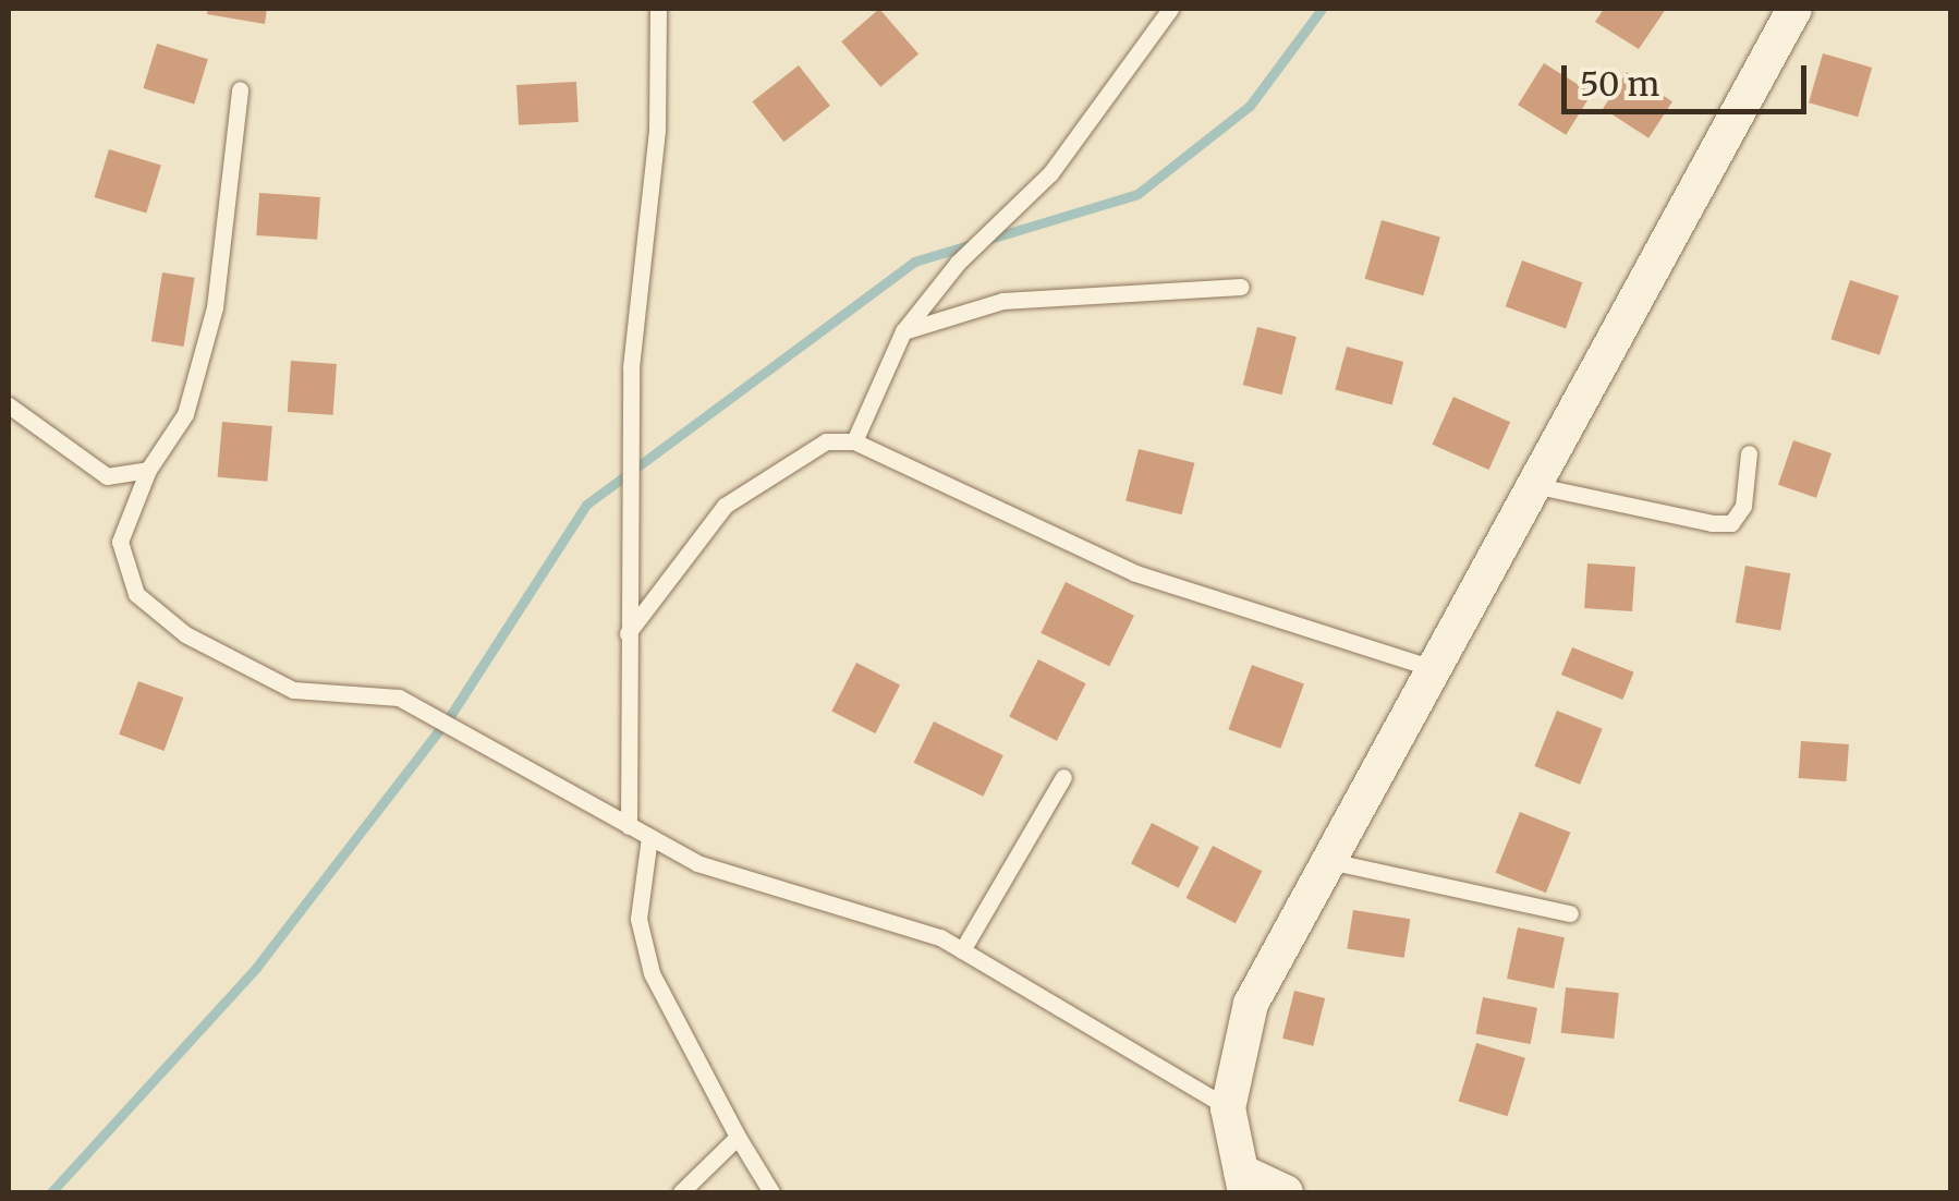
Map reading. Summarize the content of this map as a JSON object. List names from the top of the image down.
{
  "scale_bar": "50 m"
}
